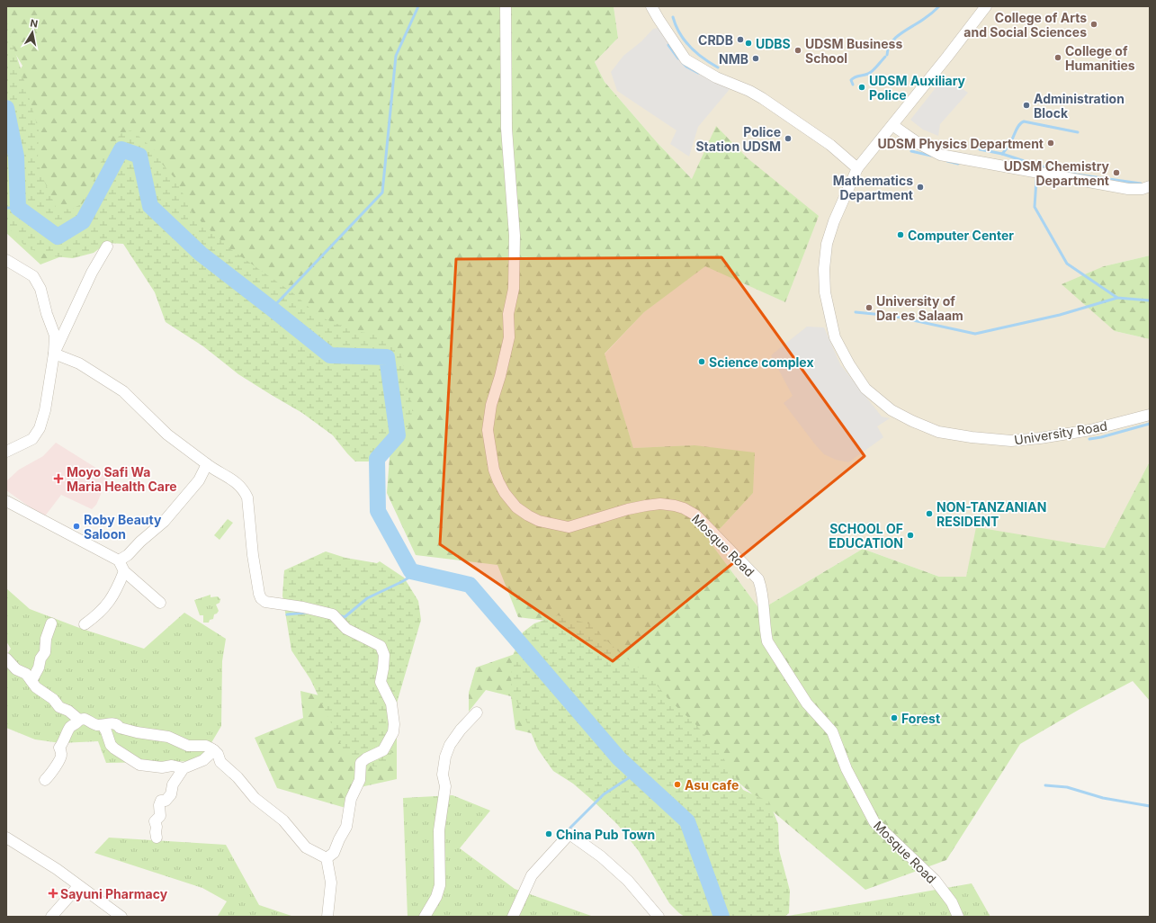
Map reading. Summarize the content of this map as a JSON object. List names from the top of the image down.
{
  "streets": {
    "street": ["University Road", "Mosque Road"]
  },
  "places": {
    "other": [
      "College of Arts and Social Sciences",
      "CRDB",
      "UDBS",
      "UDSM Business School",
      "College of Humanities",
      "NMB",
      "UDSM Auxiliary Police",
      "Administration Block",
      "Police Station UDSM",
      "UDSM Physics Department",
      "UDSM Chemistry Department",
      "Mathematics Department",
      "Computer Center",
      "University of Dar es Salaam",
      "Science complex",
      "NON-TANZANIAN RESIDENT",
      "Roby Beauty Saloon",
      "SCHOOL OF EDUCATION",
      "Forest",
      "Asu cafe",
      "China Pub Town"
    ],
    "health": ["Moyo Safi Wa Maria Health Care", "Sayuni Pharmacy"]
  },
  "north": "top"
}
